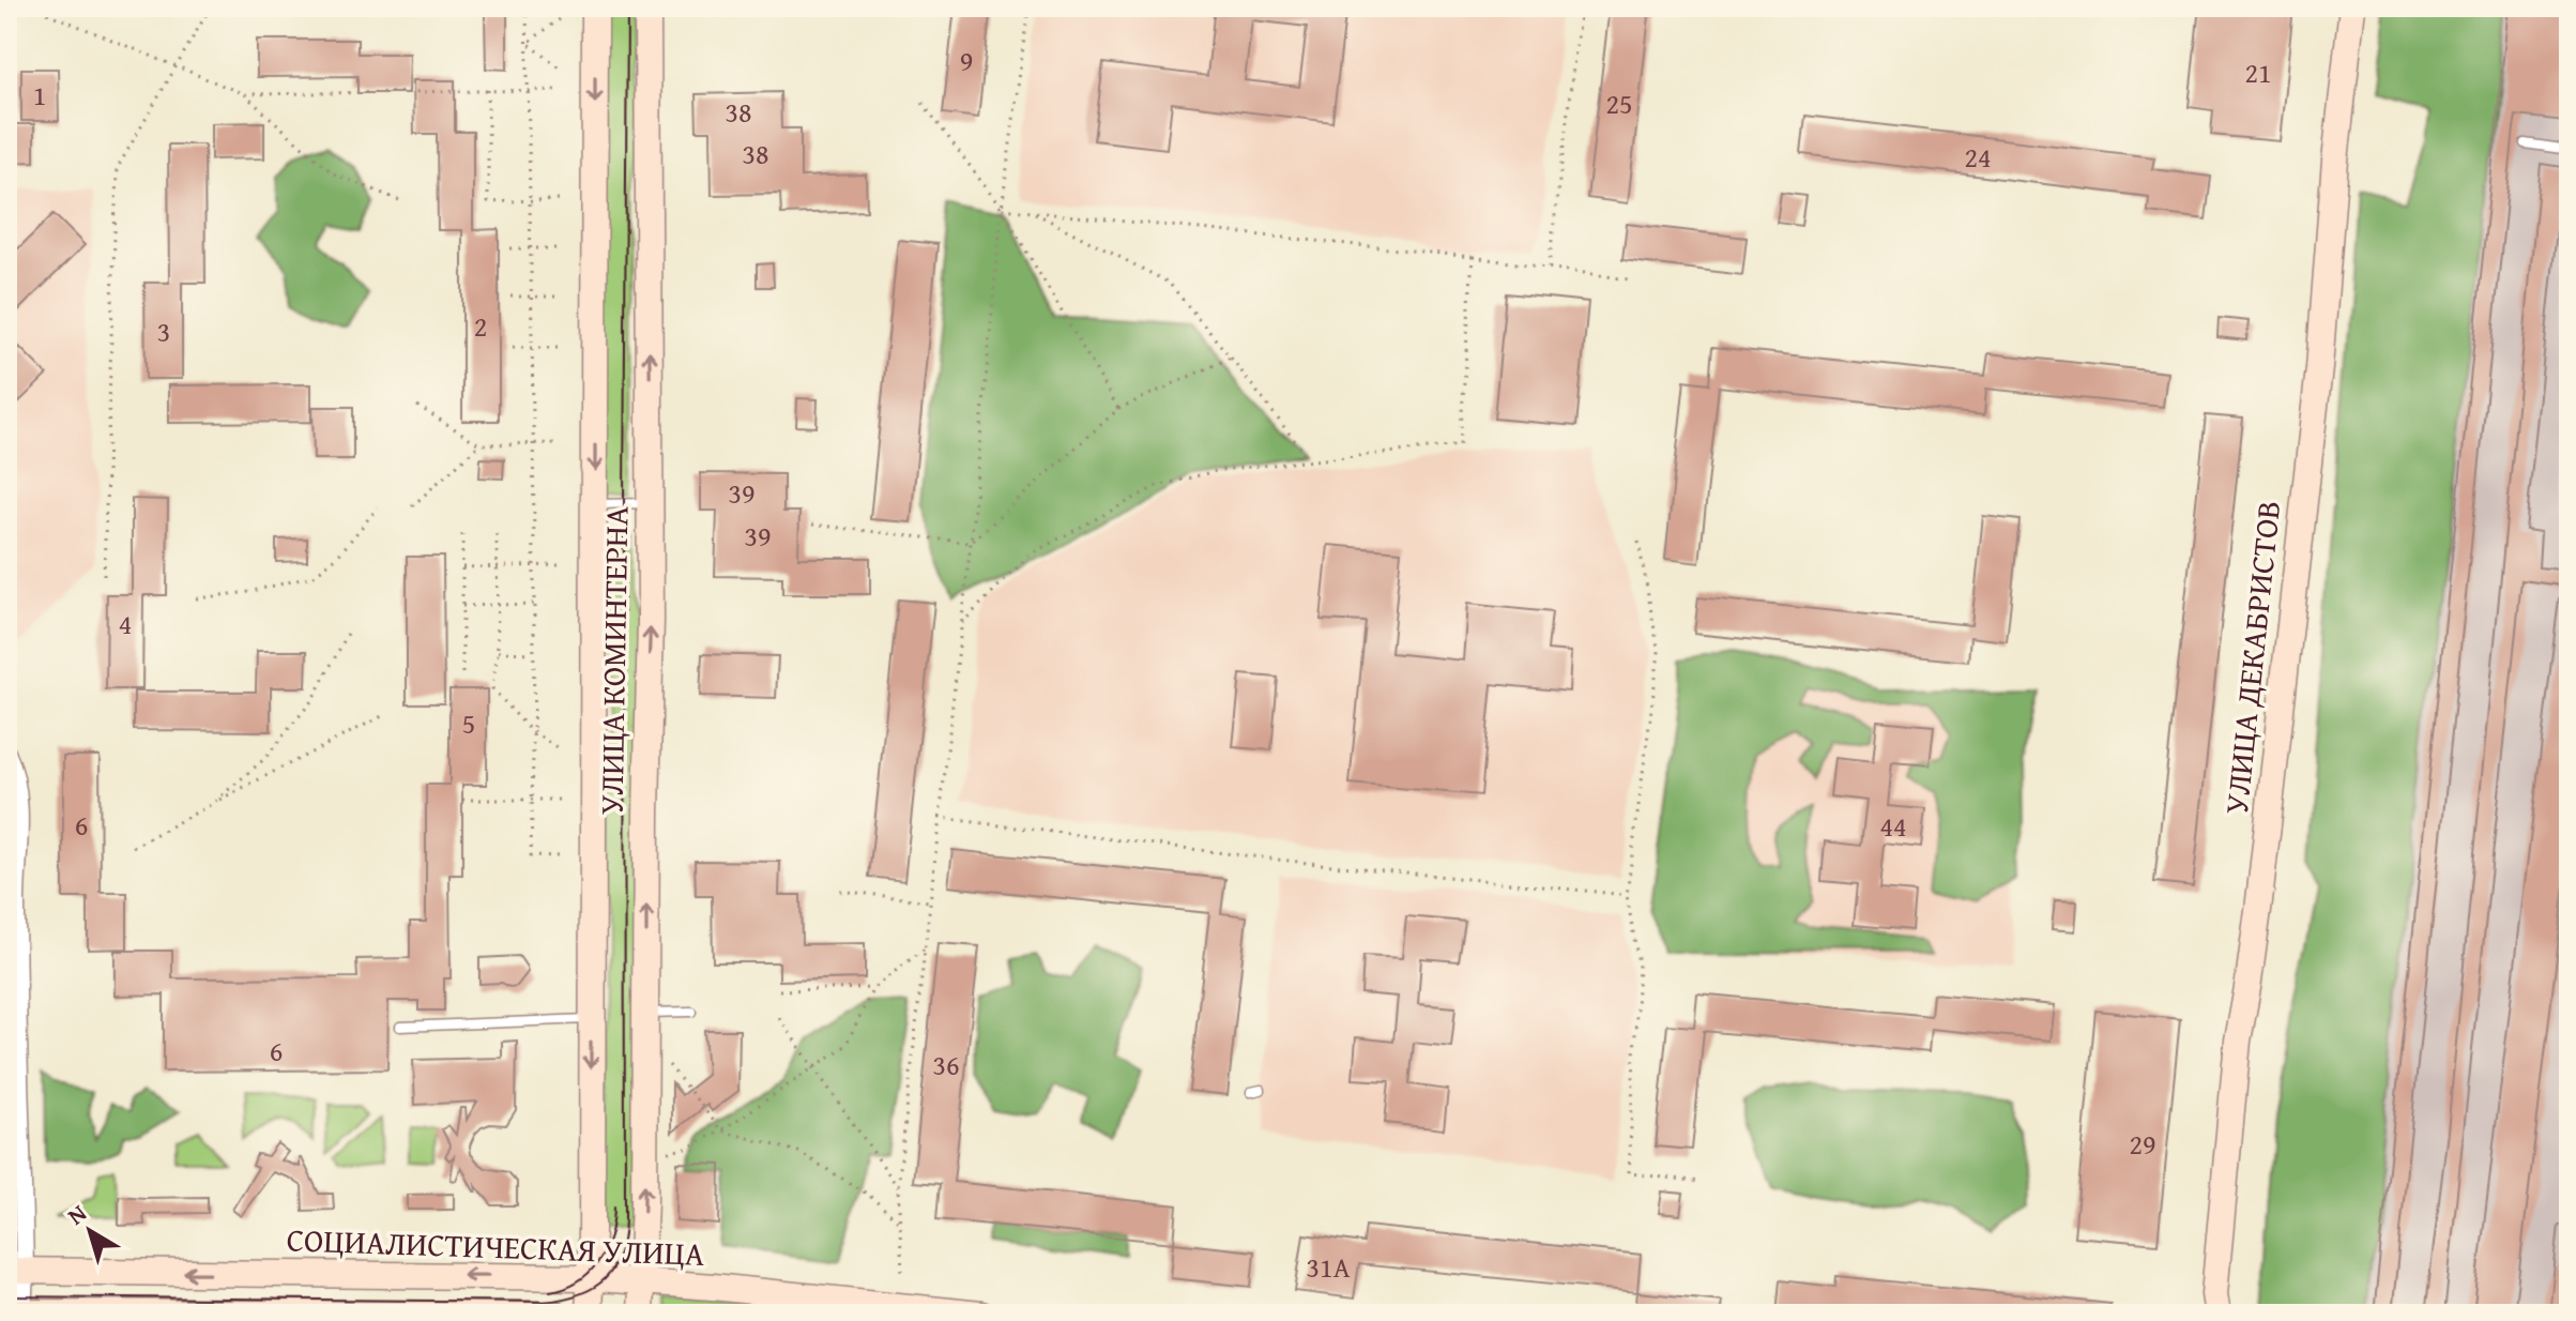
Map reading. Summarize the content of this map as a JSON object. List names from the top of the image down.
{
  "streets": {
    "street": ["УЛИЦА ДЕКАБРИСТОВ", "УЛИЦА КОМИНТЕРНА", "СОЦИАЛИСТИЧЕСКАЯ УЛИЦА"]
  },
  "crossings": [
    ["УЛИЦА КОМИНТЕРНА", "СОЦИАЛИСТИЧЕСКАЯ УЛИЦА"]
  ],
  "house_numbers": [
    "9",
    "21",
    "1",
    "25",
    "38",
    "38",
    "24",
    "2",
    "3",
    "39",
    "39",
    "4",
    "5",
    "6",
    "44",
    "6",
    "36",
    "29",
    "31А"
  ],
  "north": "top left"
}
